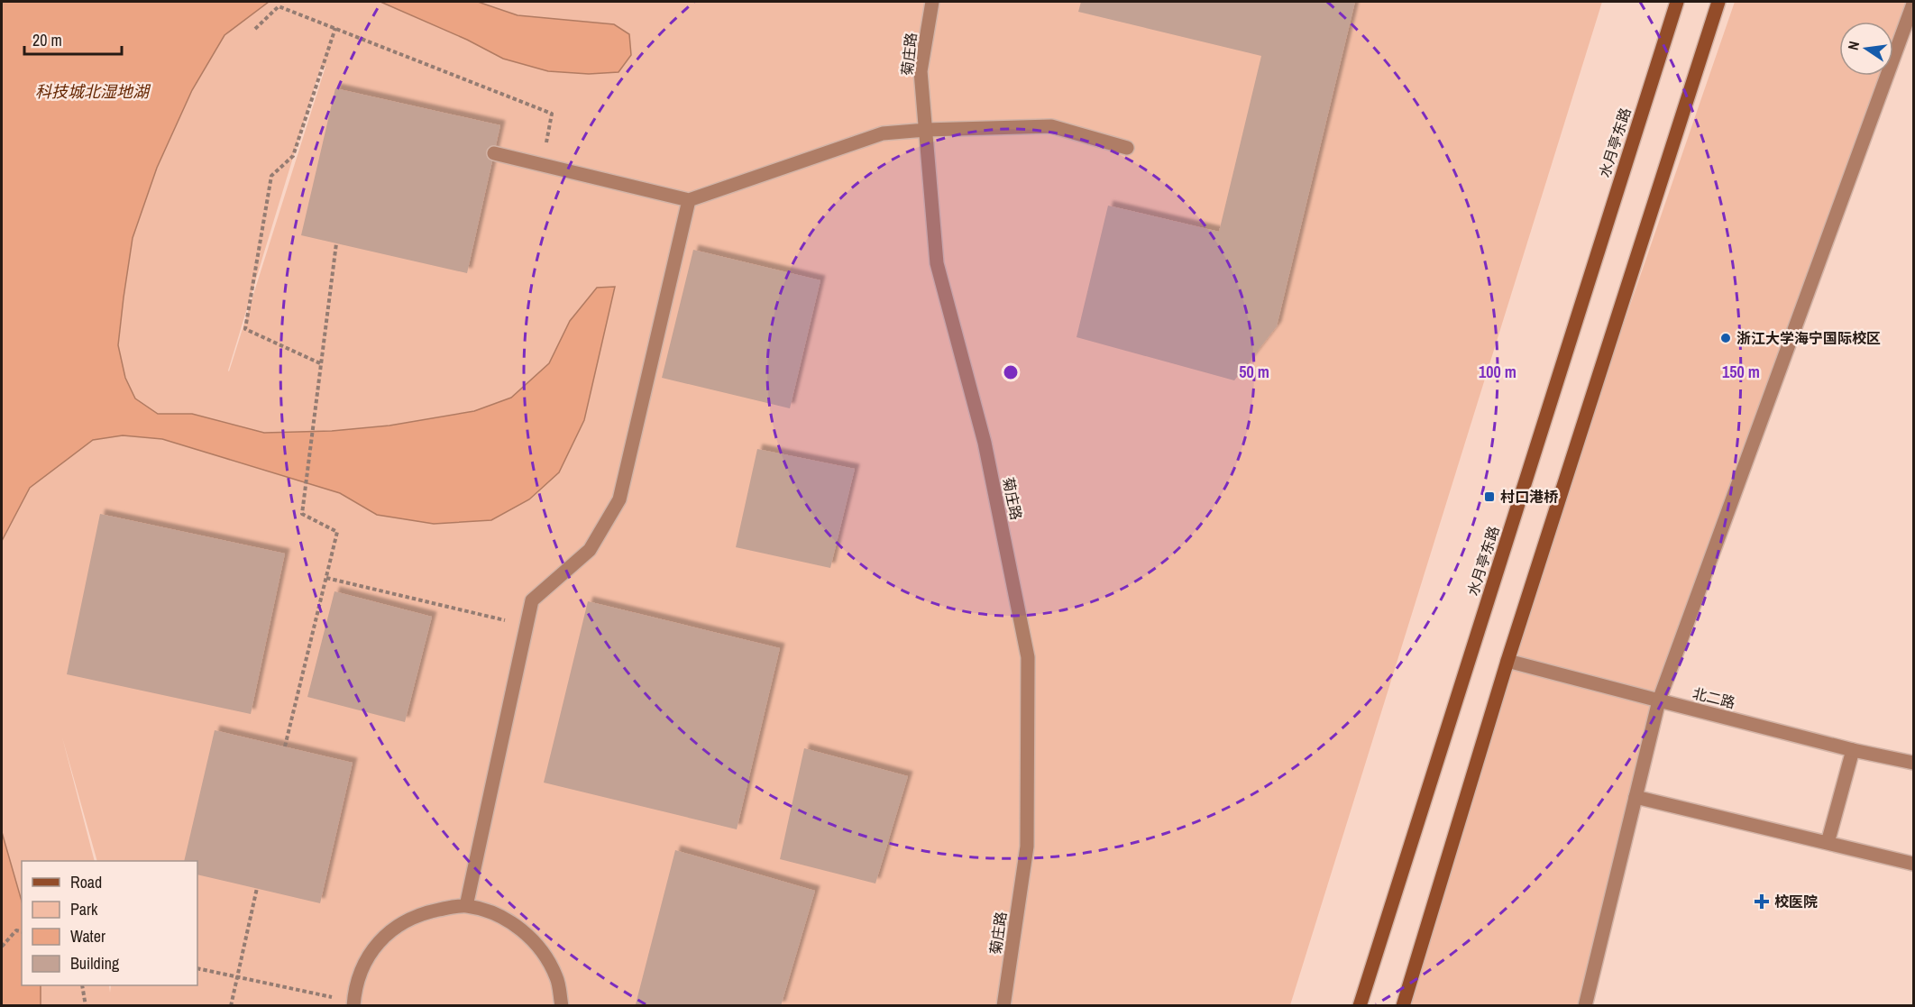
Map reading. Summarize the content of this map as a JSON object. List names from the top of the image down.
{
  "streets": {
    "main road": ["水月亭东路"],
    "street": ["菊庄路", "北二路"]
  },
  "water": ["科技城北湿地湖"],
  "places": {
    "other": ["浙江大学海宁国际校区"],
    "transit": ["村口港桥"],
    "health": ["校医院"]
  },
  "legend": [
    "Road",
    "Park",
    "Water",
    "Building"
  ],
  "scale_bar": "20 m",
  "north": "left",
  "rings": ["50 m", "100 m", "150 m"]
}
